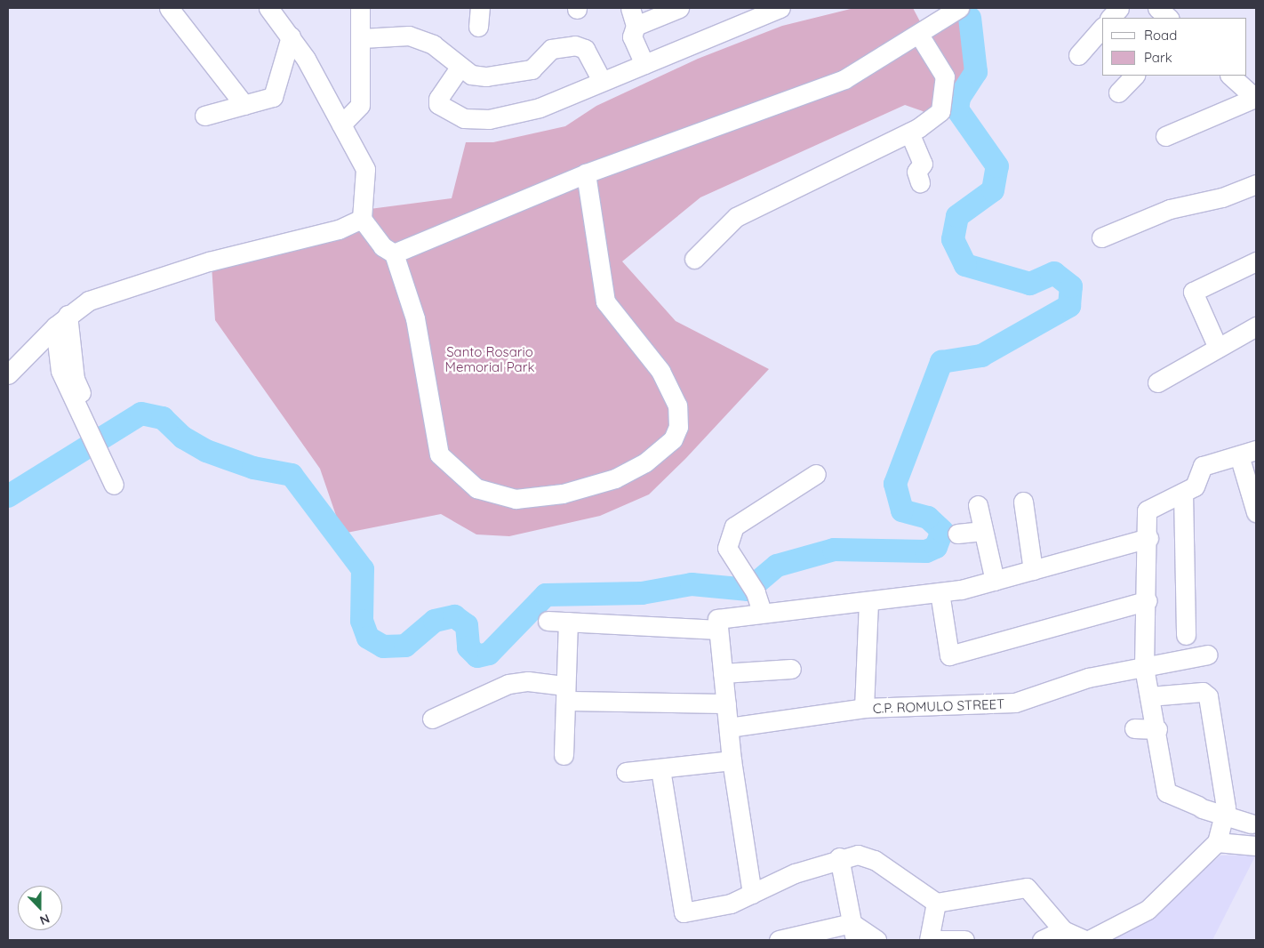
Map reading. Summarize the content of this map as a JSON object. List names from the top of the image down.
{
  "streets": {
    "street": ["C.P. ROMULO STREET"]
  },
  "parks": ["Santo Rosario Memorial Park"],
  "legend": ["Road", "Park"],
  "north": "bottom"
}
